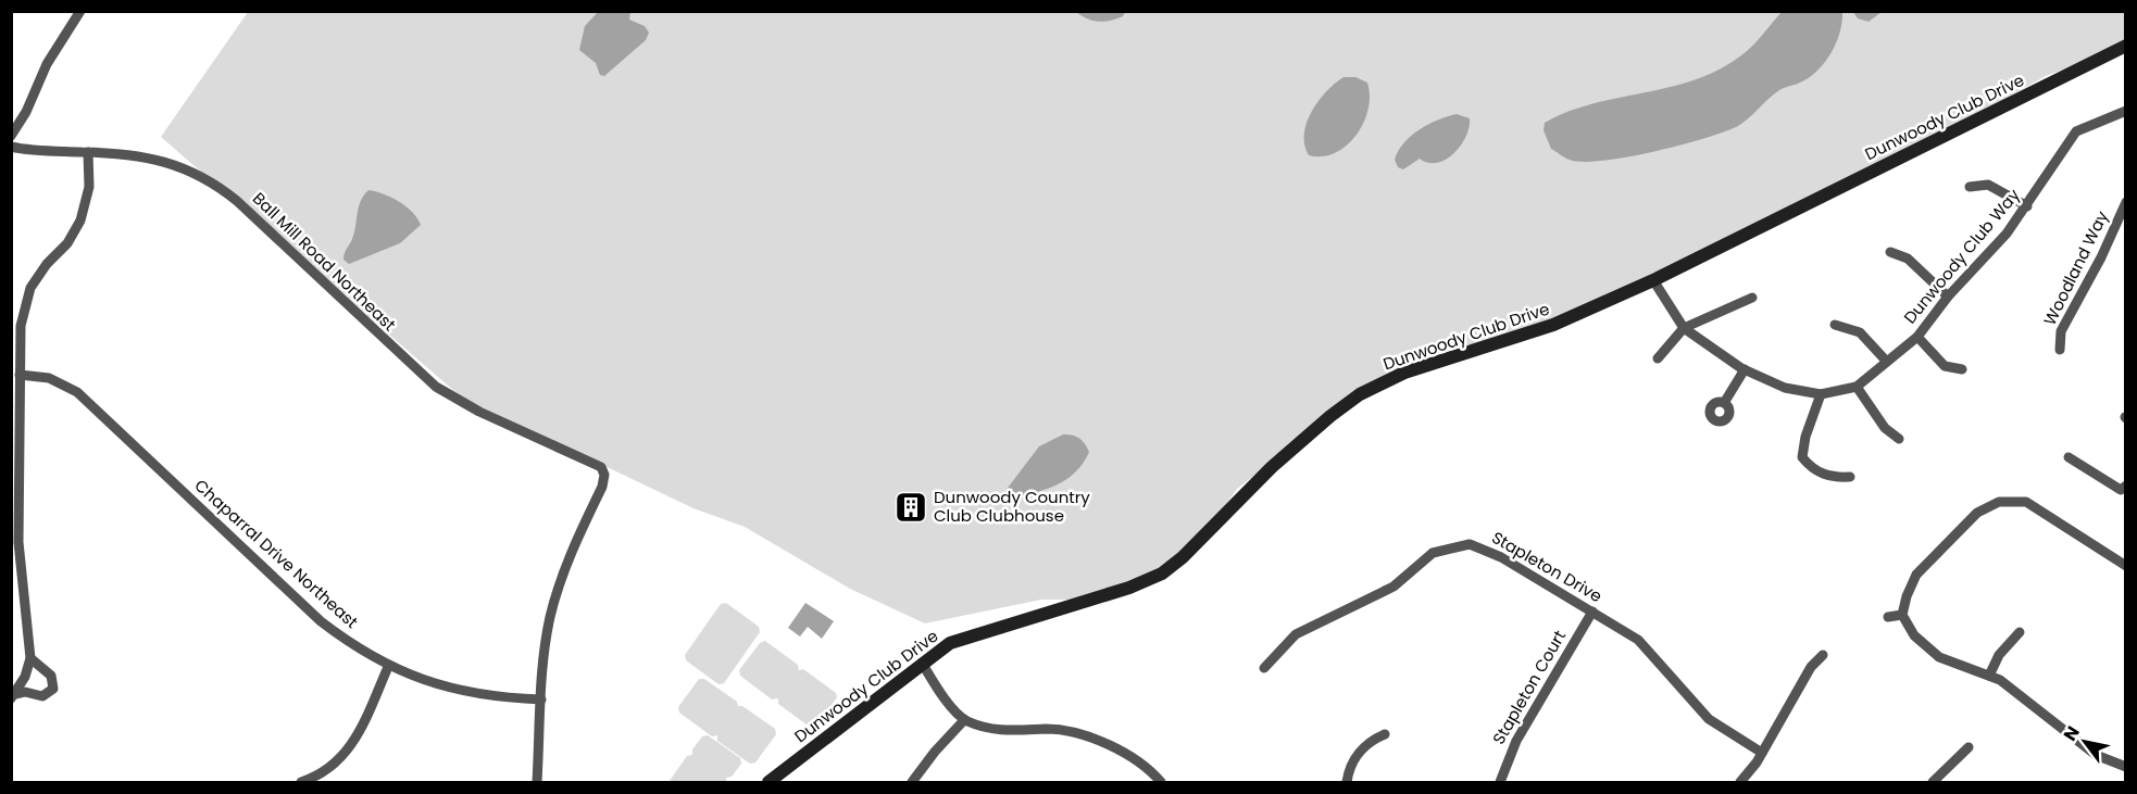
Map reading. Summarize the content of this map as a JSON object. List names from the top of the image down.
{
  "streets": {
    "street": [
      "Dunwoody Club Drive",
      "Dunwoody Club Way",
      "Ball Mill Road Northeast",
      "Woodland Way",
      "Chaparral Drive Northeast",
      "Stapleton Drive",
      "Stapleton Court"
    ]
  },
  "crossings": [
    ["Dunwoody Club Drive", "Dunwoody Club Way"],
    ["Ball Mill Road Northeast", "Chaparral Drive Northeast"],
    ["Stapleton Drive", "Stapleton Court"]
  ],
  "places": {
    "building": ["Dunwoody Country Club Clubhouse"]
  },
  "north": "top left"
}
